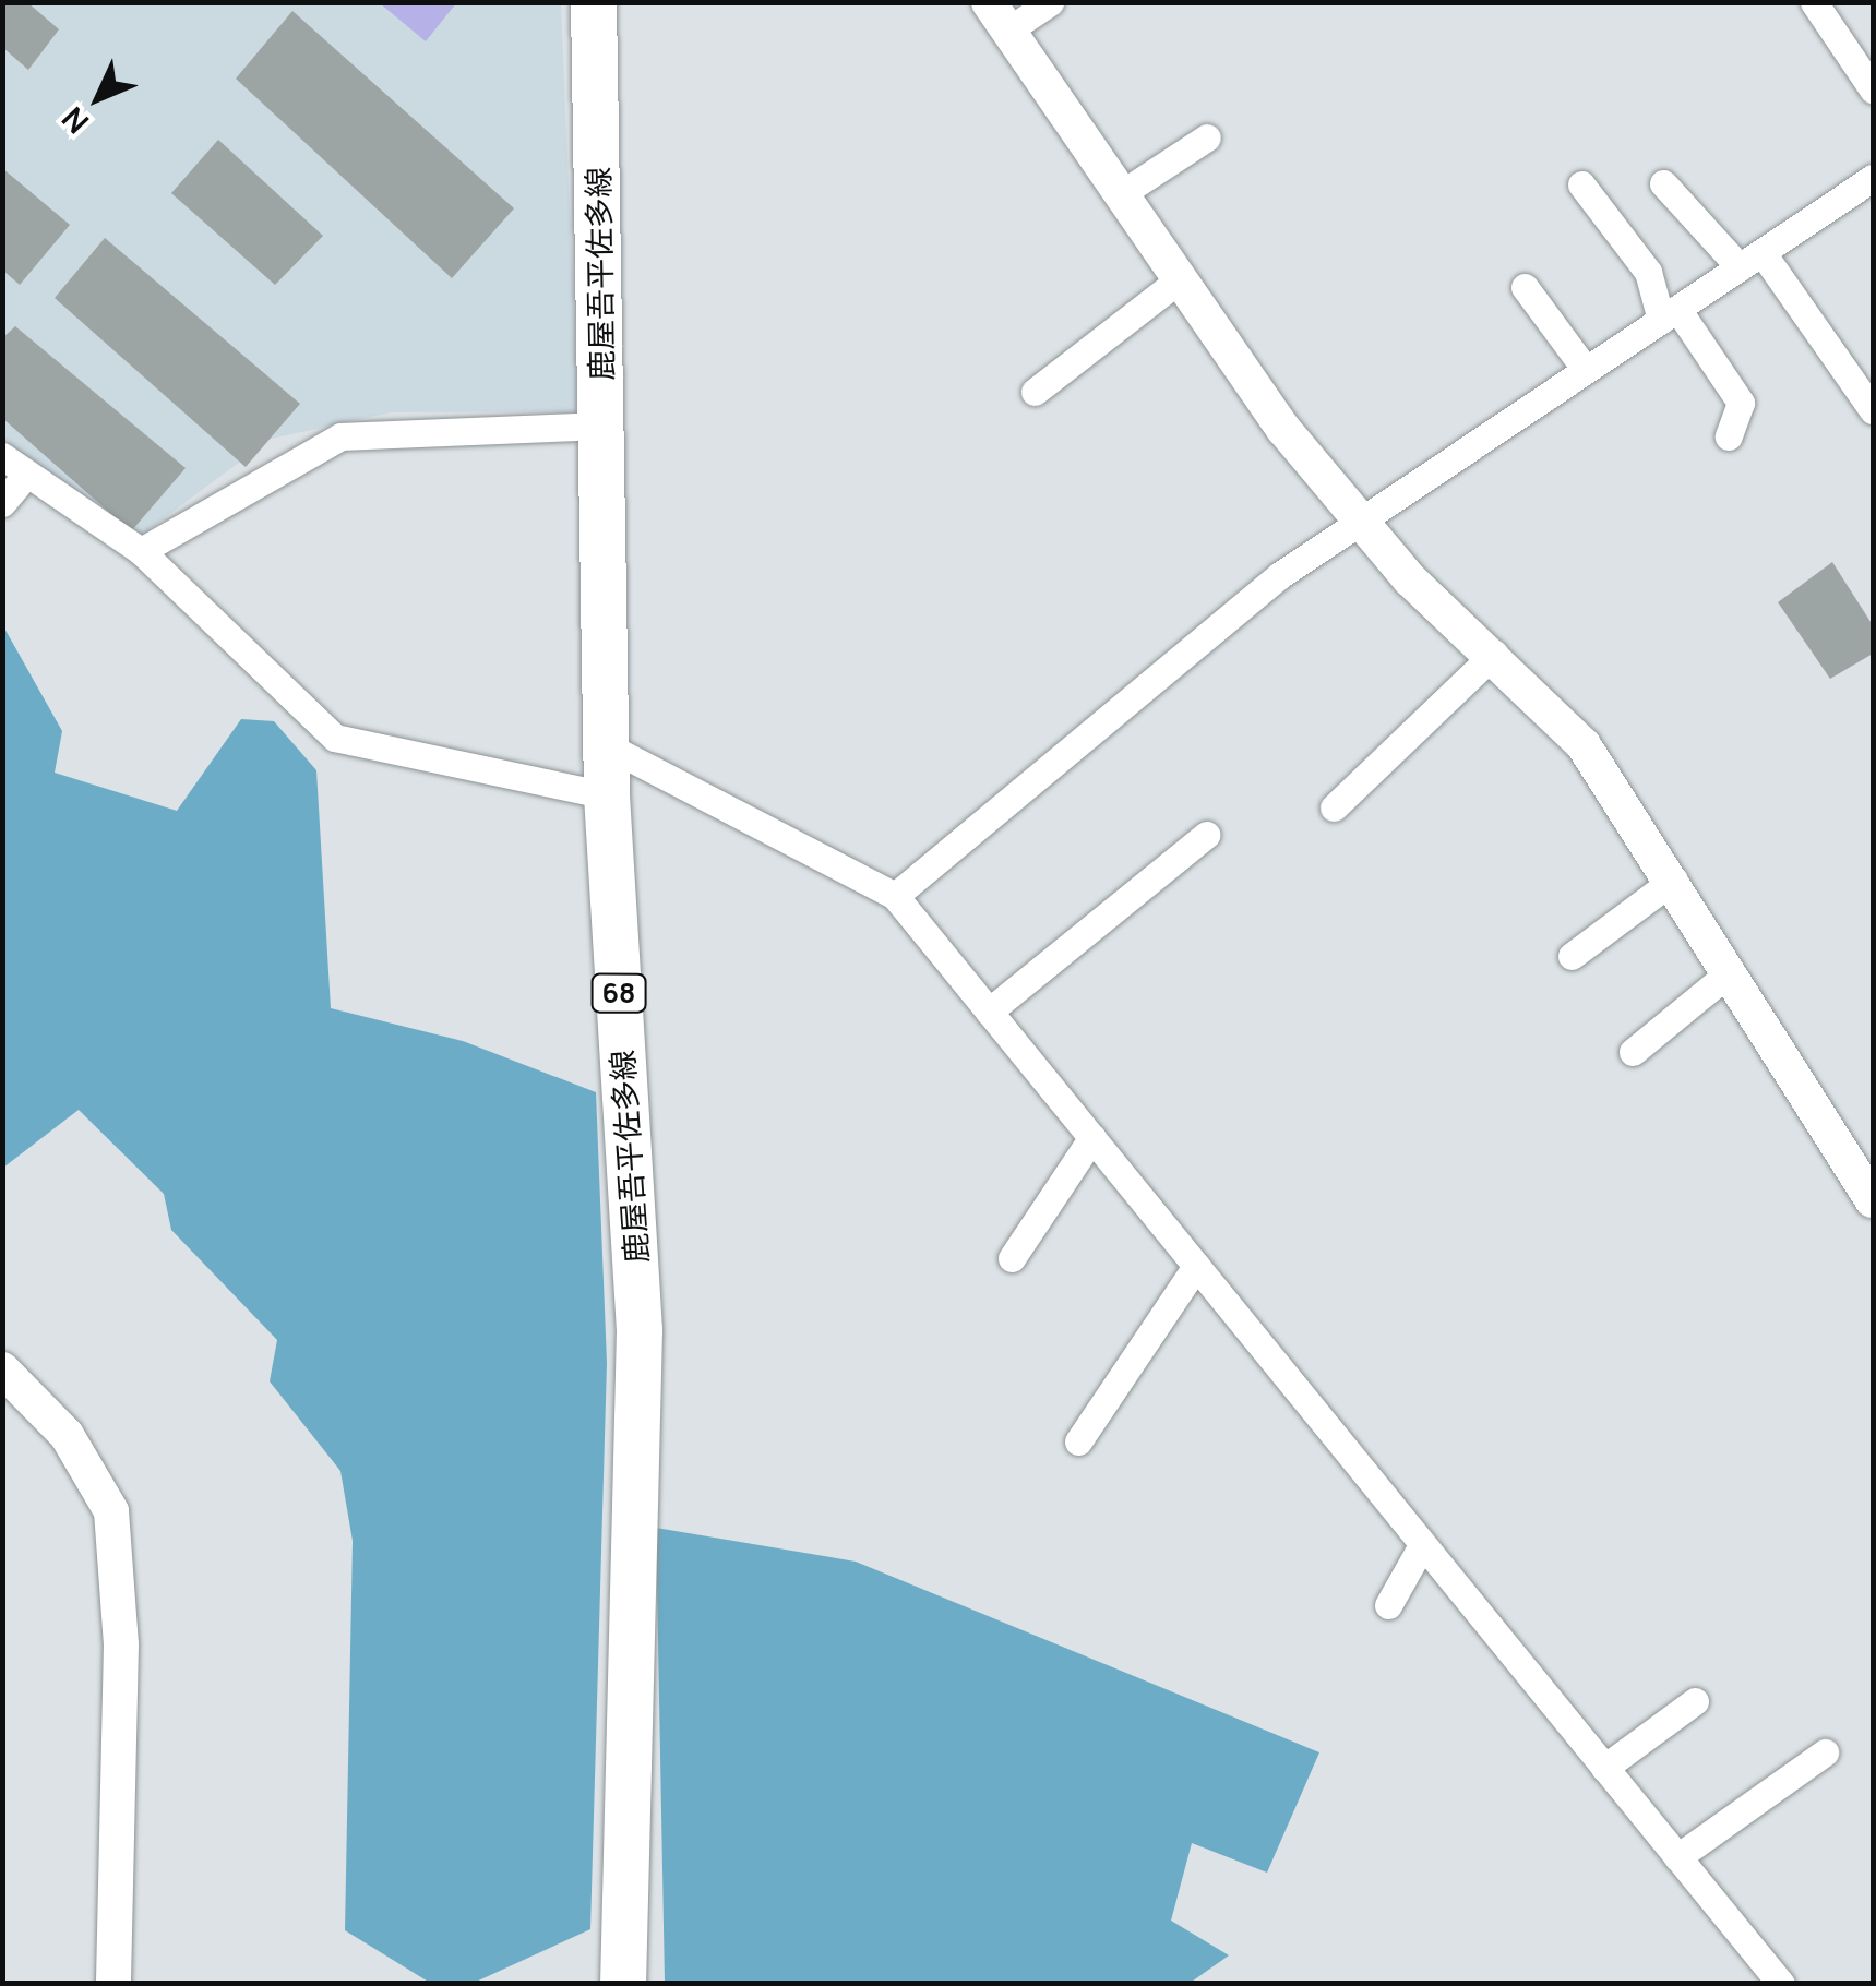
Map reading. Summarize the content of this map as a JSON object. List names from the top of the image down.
{
  "streets": {
    "main road": ["鹿屋吾平佐多線", "68"]
  },
  "north": "bottom left"
}
